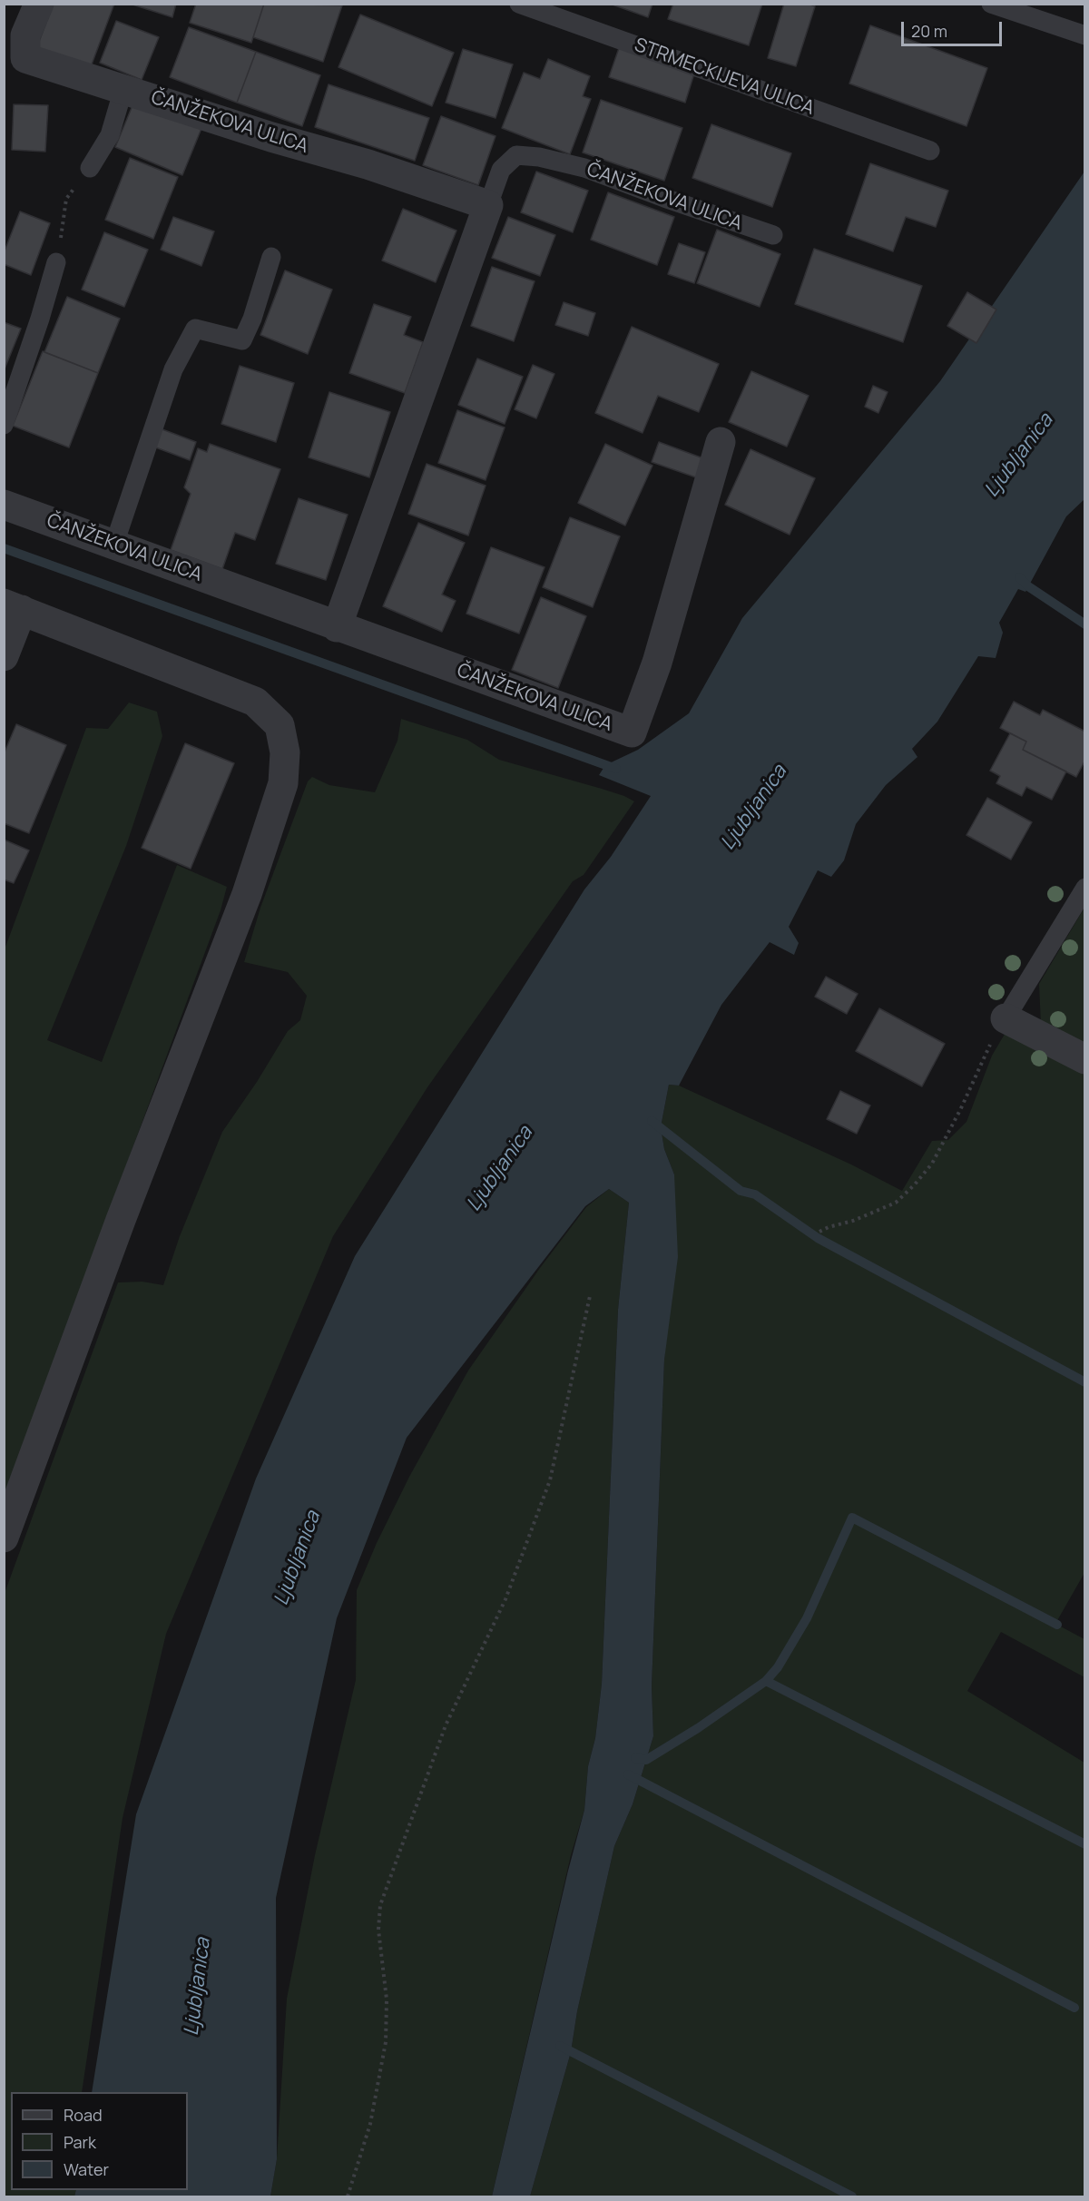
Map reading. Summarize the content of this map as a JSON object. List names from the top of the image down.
{
  "streets": {
    "street": ["ČANŽEKOVA ULICA"],
    "lane": ["STRMECKIJEVA ULICA"]
  },
  "water": ["Ljubljanica"],
  "legend": ["Road", "Park", "Water"],
  "scale_bar": "20 m"
}
